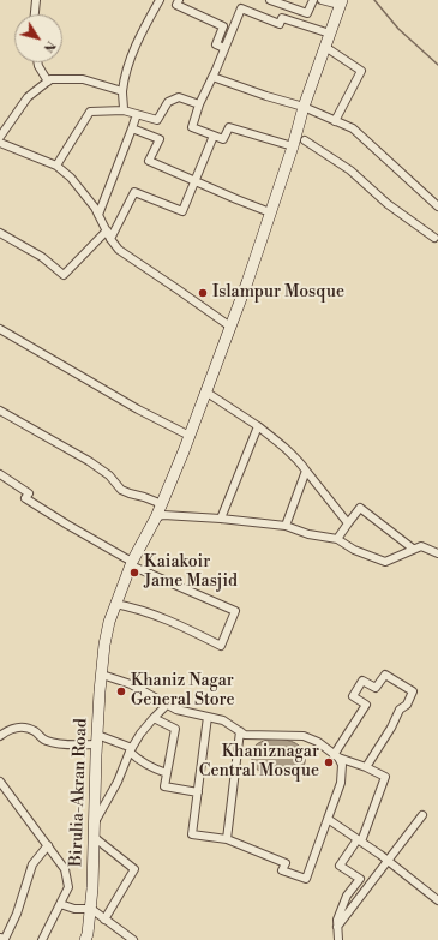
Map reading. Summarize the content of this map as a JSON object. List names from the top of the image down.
{
  "streets": {
    "street": ["Birulia-Akran Road"]
  },
  "places": [
    "Islampur Mosque",
    "Kaiakoir Jame Masjid",
    "Khaniz Nagar General Store",
    "Khaniznagar Central Mosque"
  ],
  "north": "bottom right"
}
